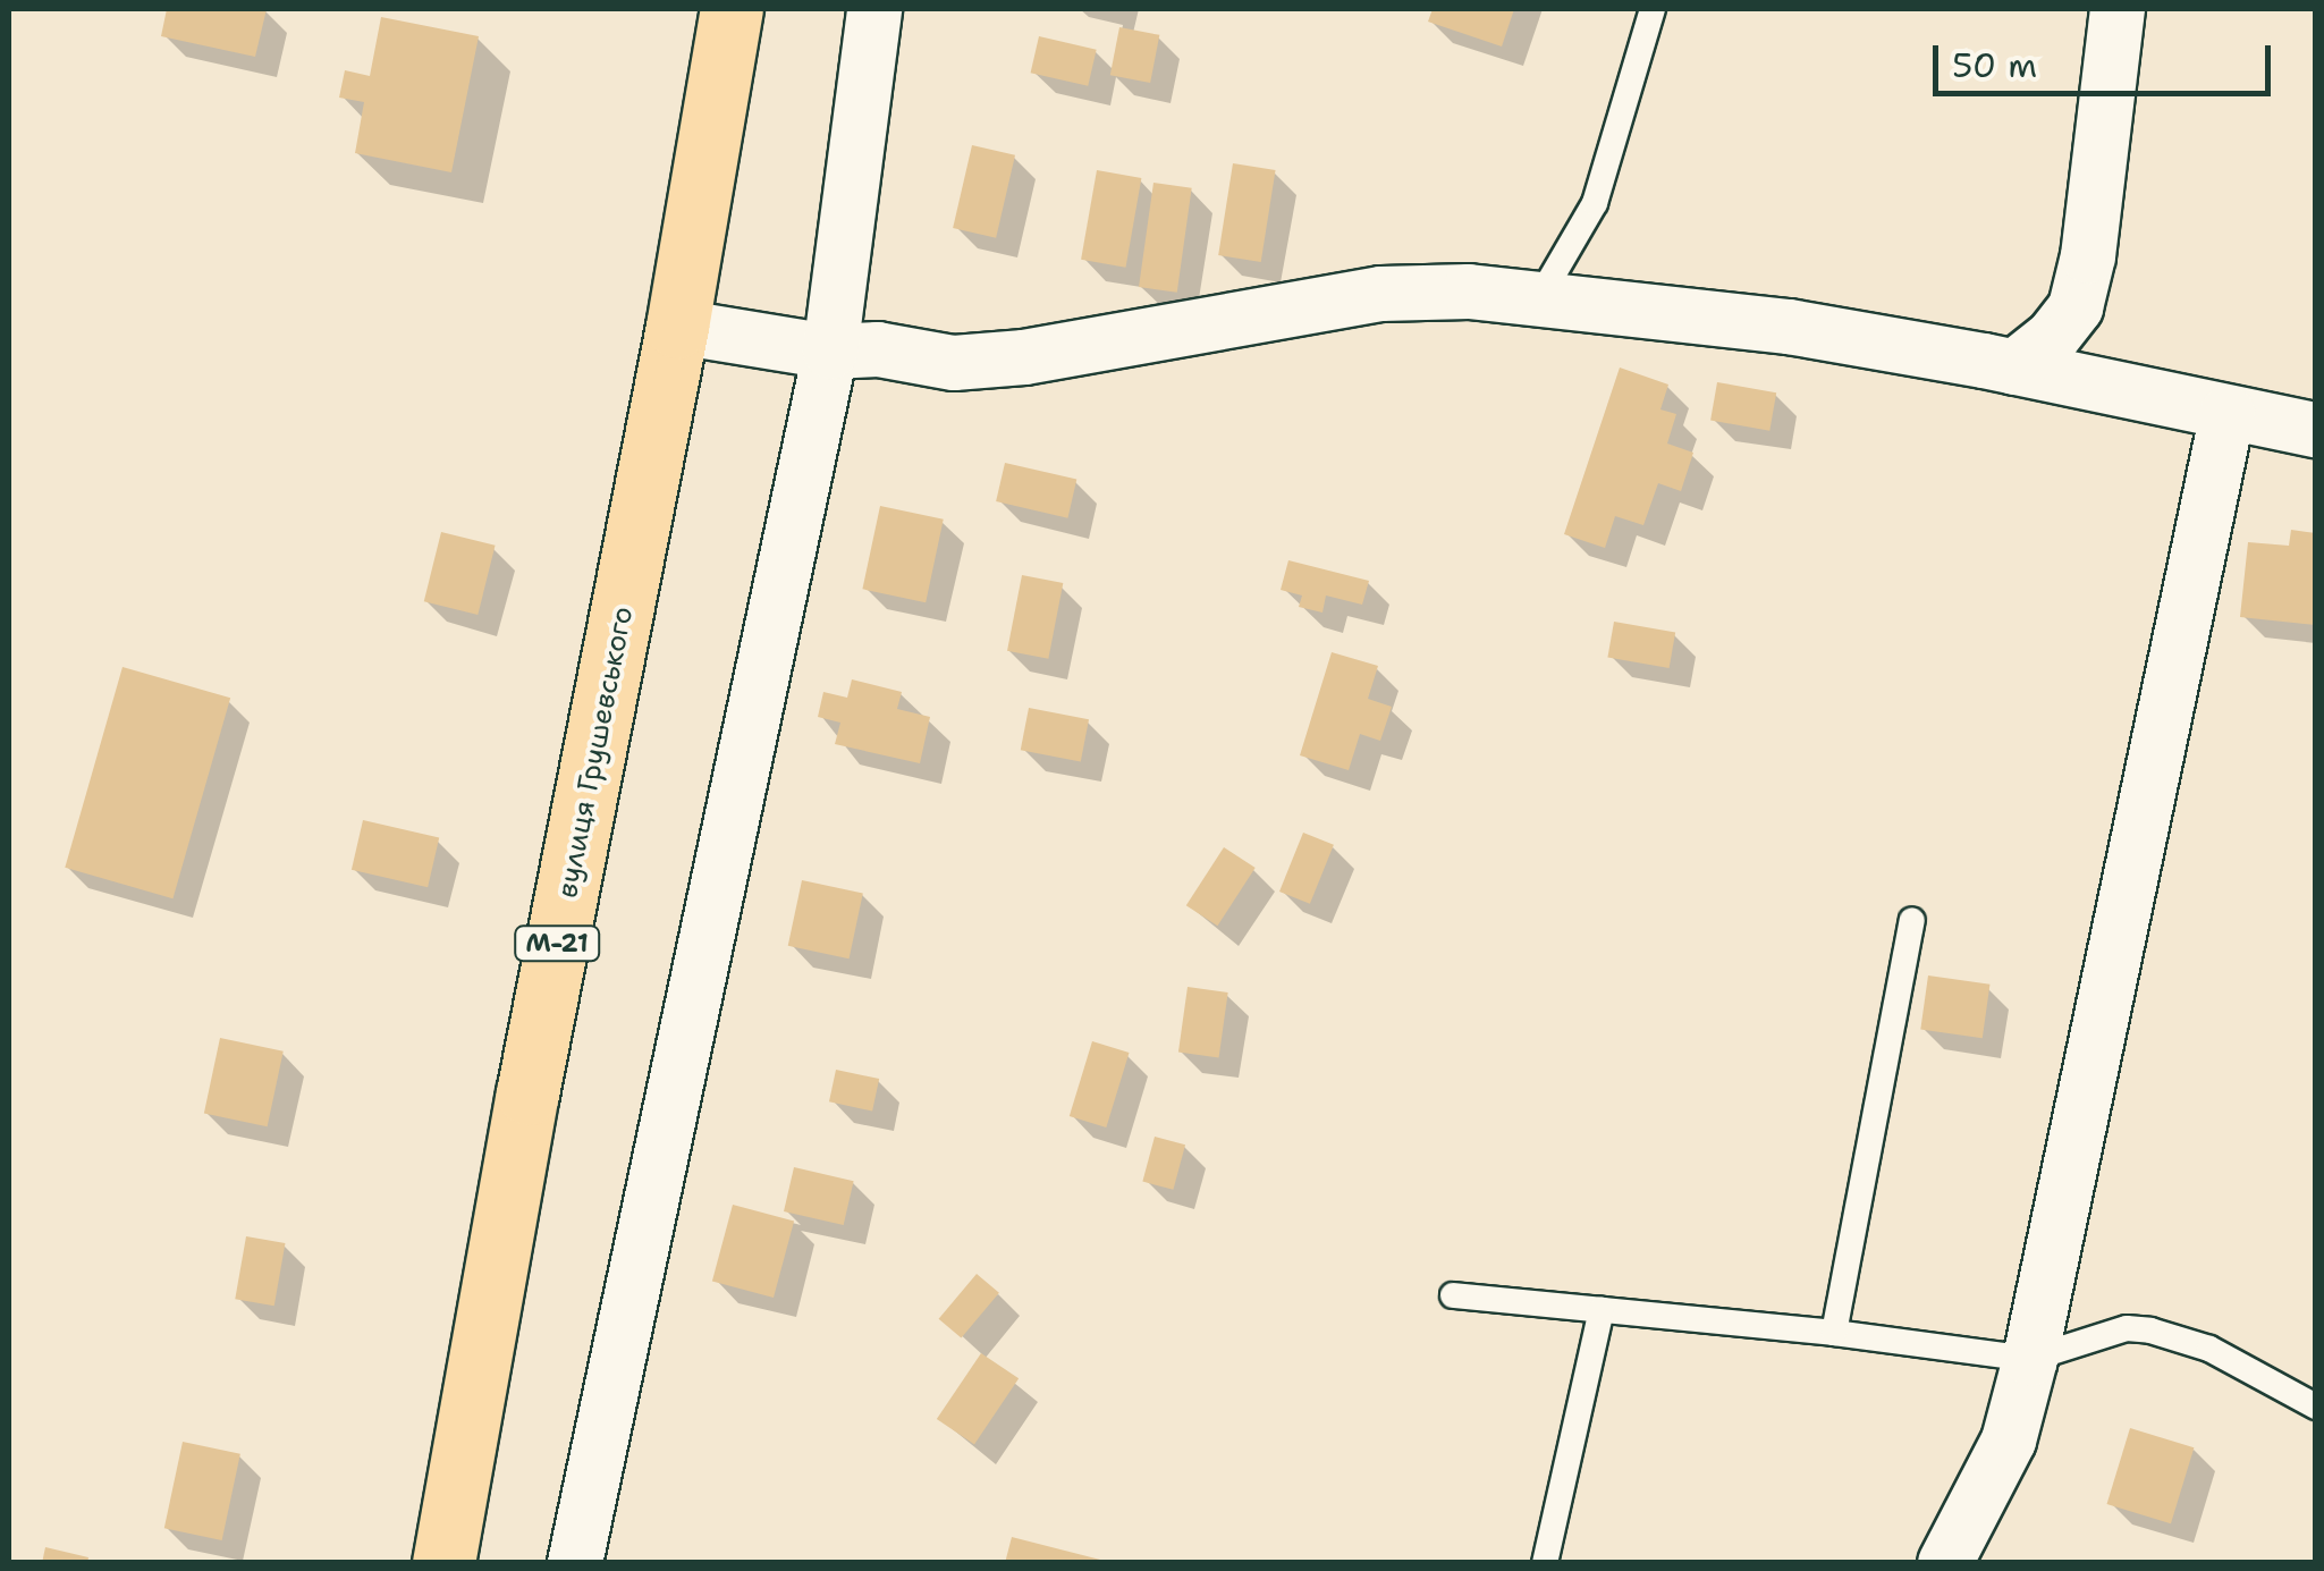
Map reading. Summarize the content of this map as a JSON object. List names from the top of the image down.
{
  "streets": {
    "highway": ["вулиця Грушевського", "М-21"]
  },
  "scale_bar": "50 m"
}
